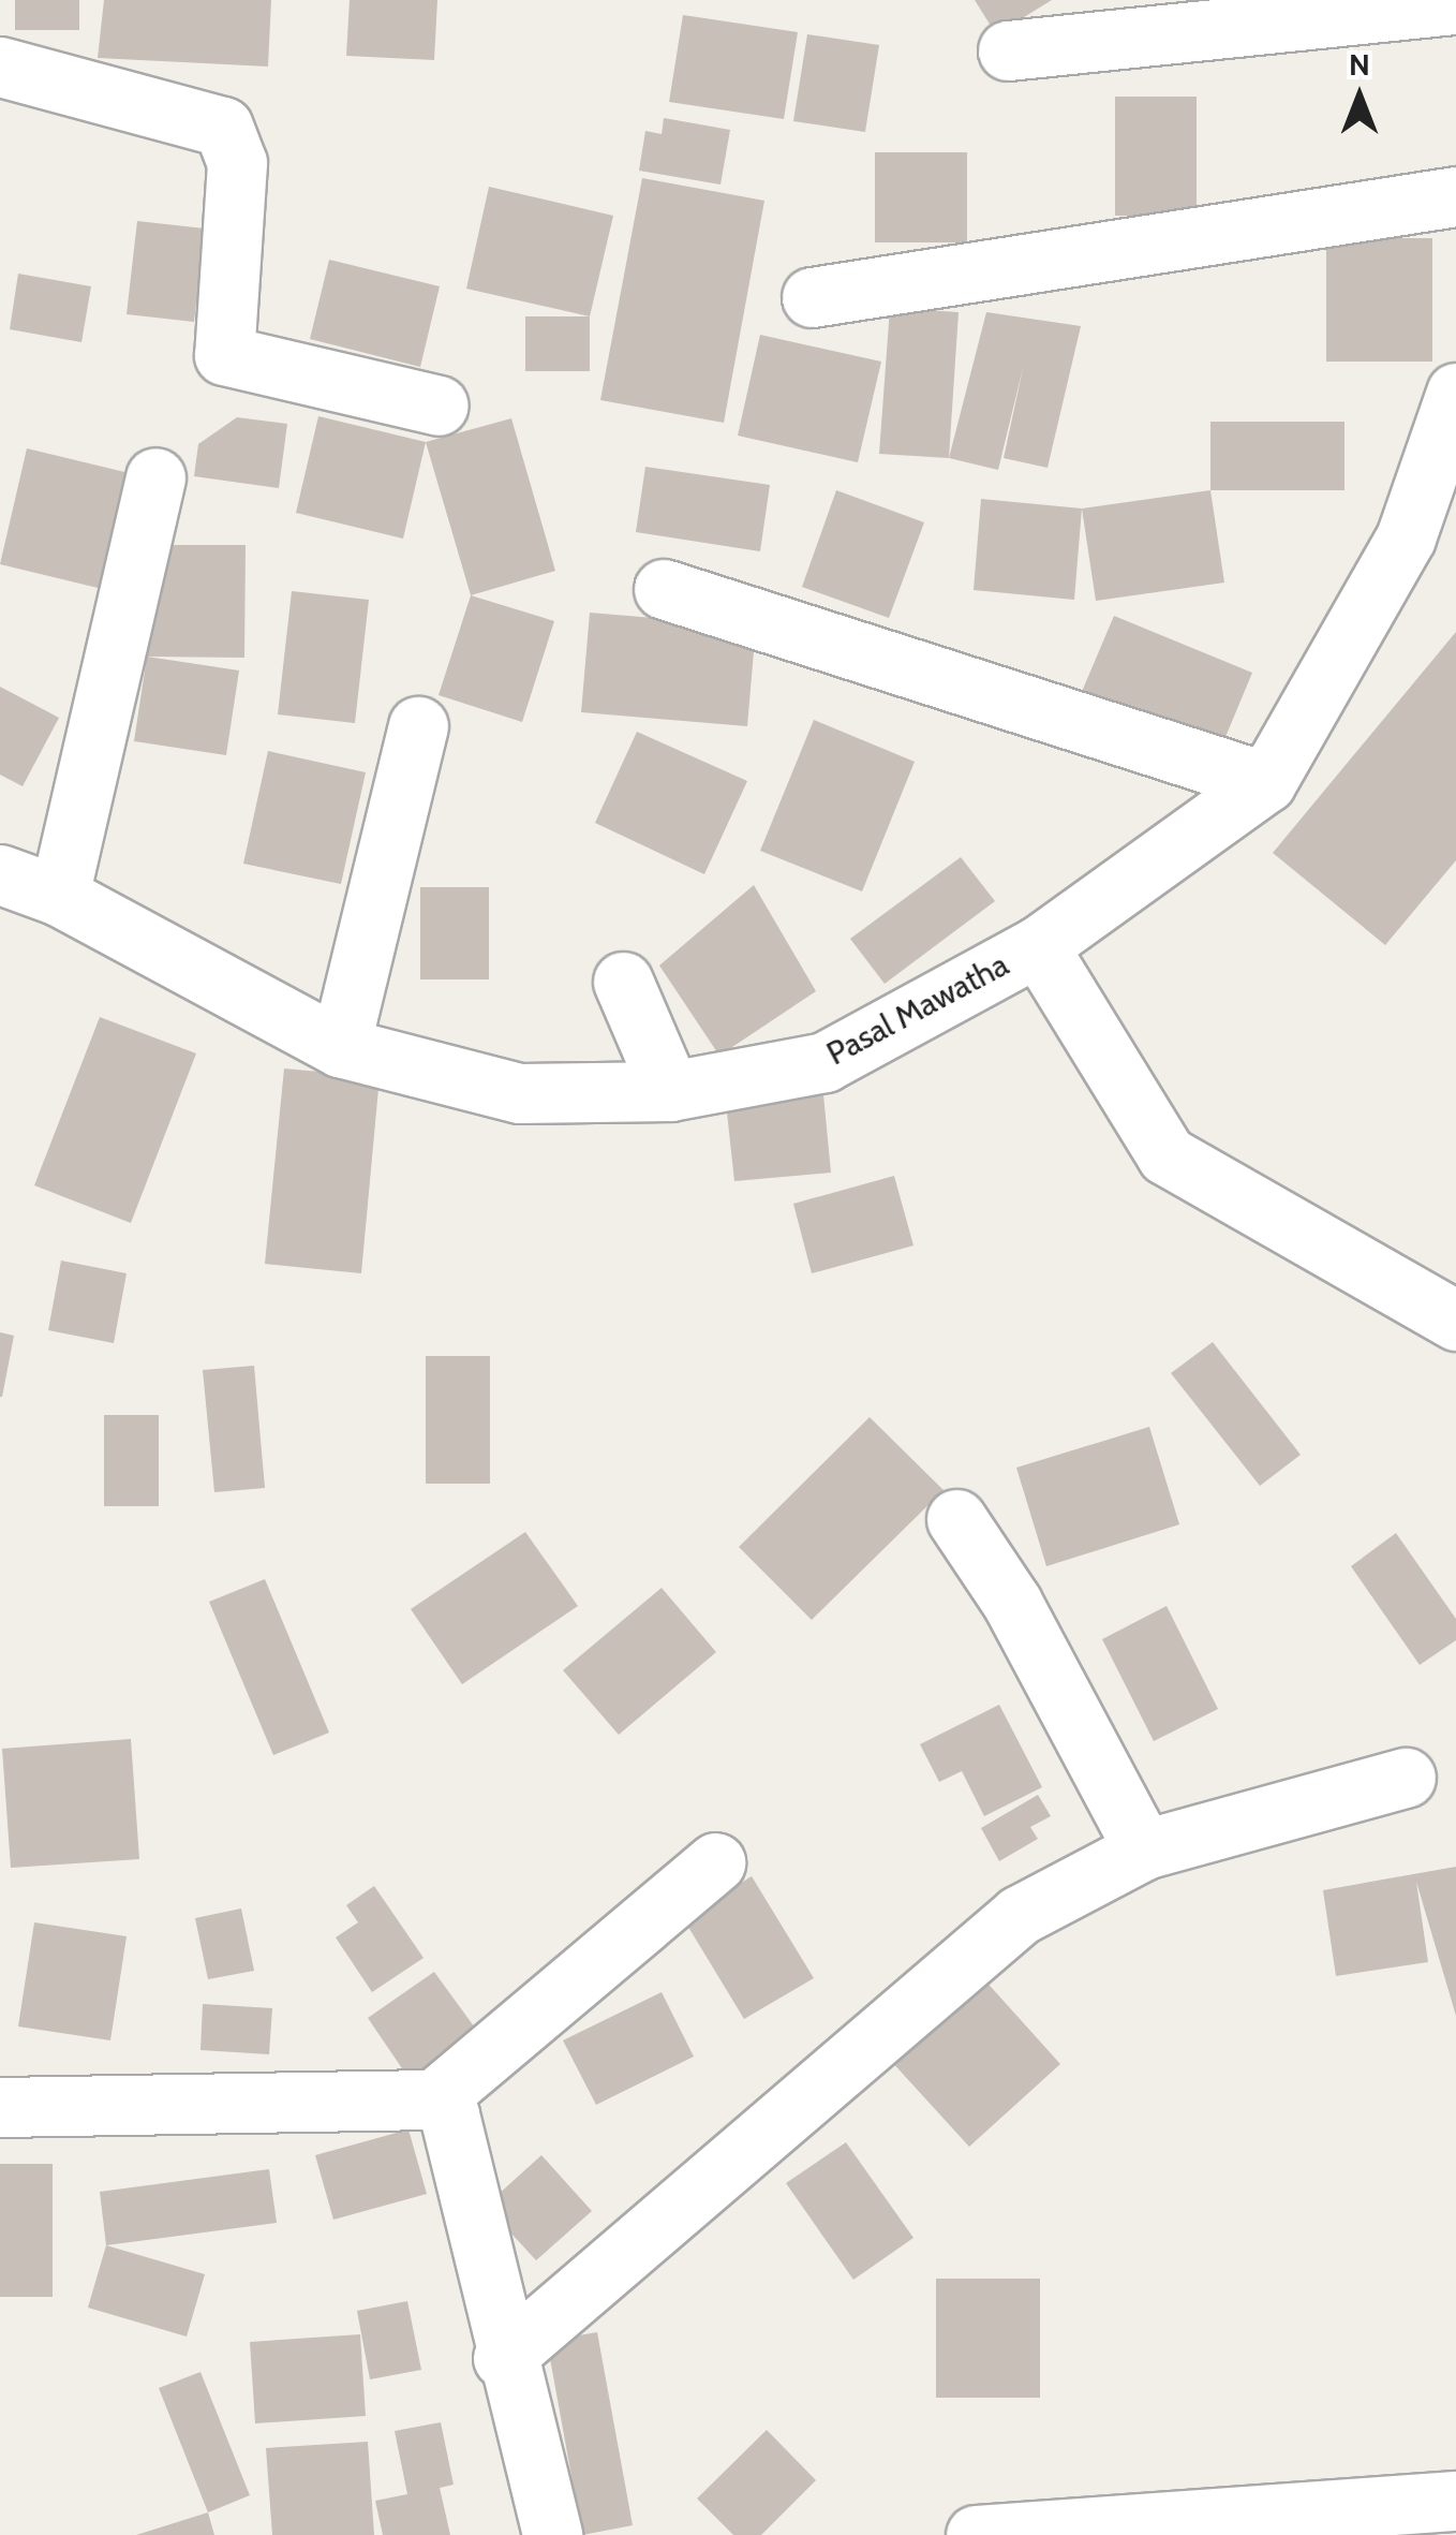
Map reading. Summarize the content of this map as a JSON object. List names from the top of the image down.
{
  "streets": {
    "street": ["Pasal Mawatha"]
  },
  "north": "top"
}
